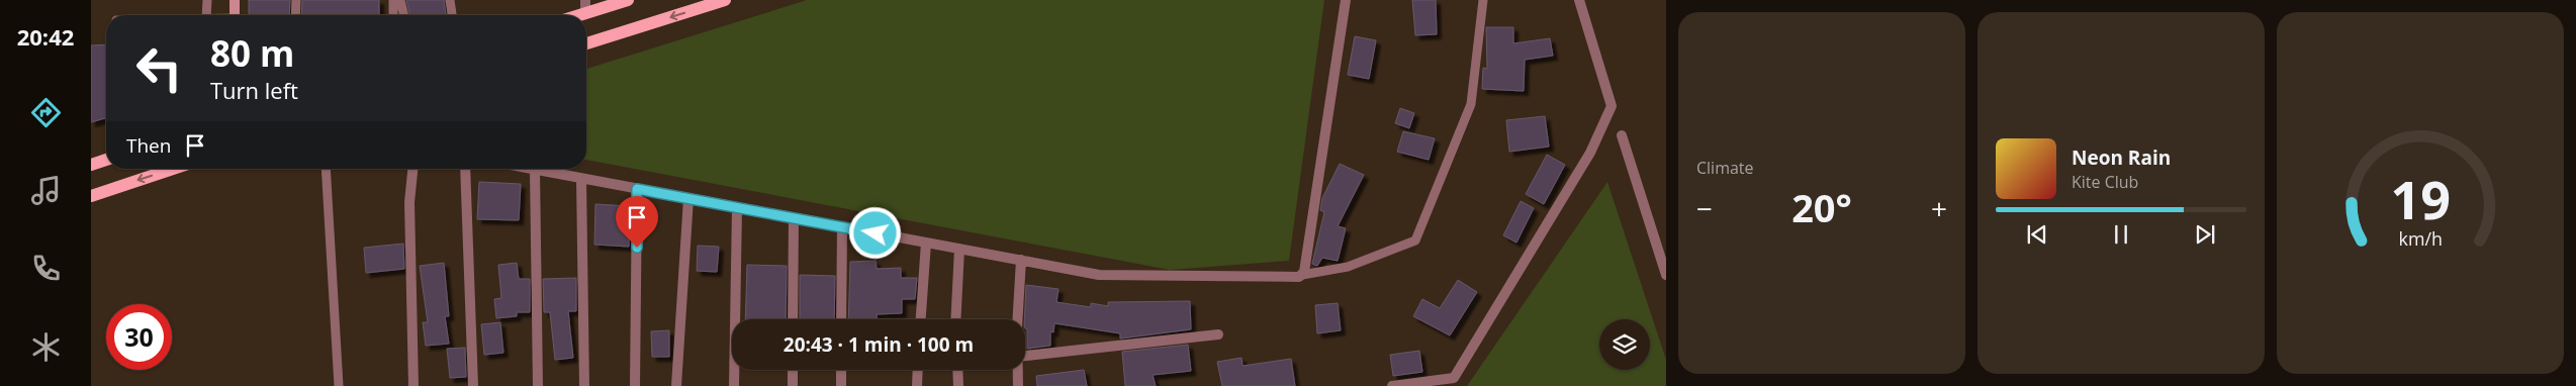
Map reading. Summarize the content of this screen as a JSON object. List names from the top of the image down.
{
  "page": {
    "tabs": "20:42",
    "tile": "Climate",
    "turn": ["80 m", "Turn left"],
    "then": "Then",
    "song": ["Neon Rain", "Kite Club"],
    "heat": ["−", "20°", "+"],
    "limit": "30",
    "trip": "20:43 · 1 min · 100 m",
    "gauge": ["19", "km/h"]
  }
}
